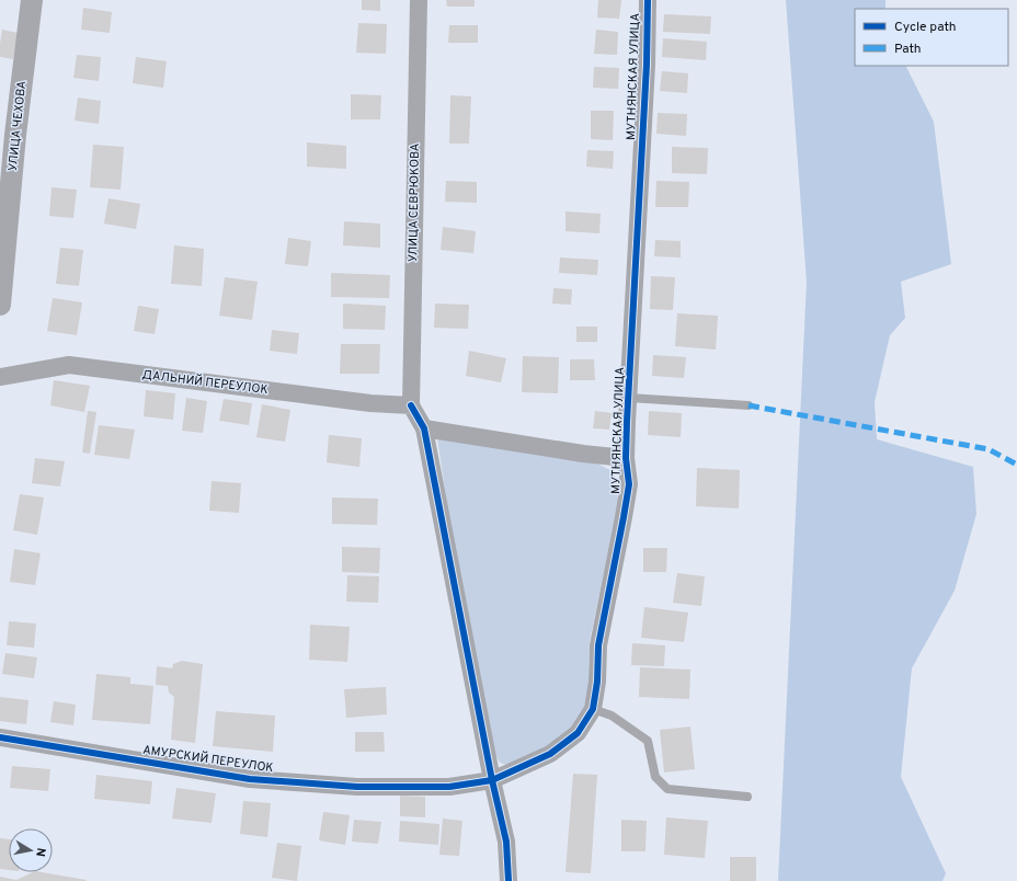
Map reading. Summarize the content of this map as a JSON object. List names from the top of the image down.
{
  "streets": {
    "street": [
      "МУТНЯНСКАЯ УЛИЦА",
      "УЛИЦА ЧЕХОВА",
      "УЛИЦА СЕВРЮКОВА",
      "ДАЛЬНИЙ ПЕРЕУЛОК",
      "АМУРСКИЙ ПЕРЕУЛОК"
    ]
  },
  "crossings": [
    ["МУТНЯНСКАЯ УЛИЦА", "АМУРСКИЙ ПЕРЕУЛОК"],
    ["УЛИЦА СЕВРЮКОВА", "ДАЛЬНИЙ ПЕРЕУЛОК"]
  ],
  "legend": ["Cycle path", "Path"],
  "north": "right"
}
